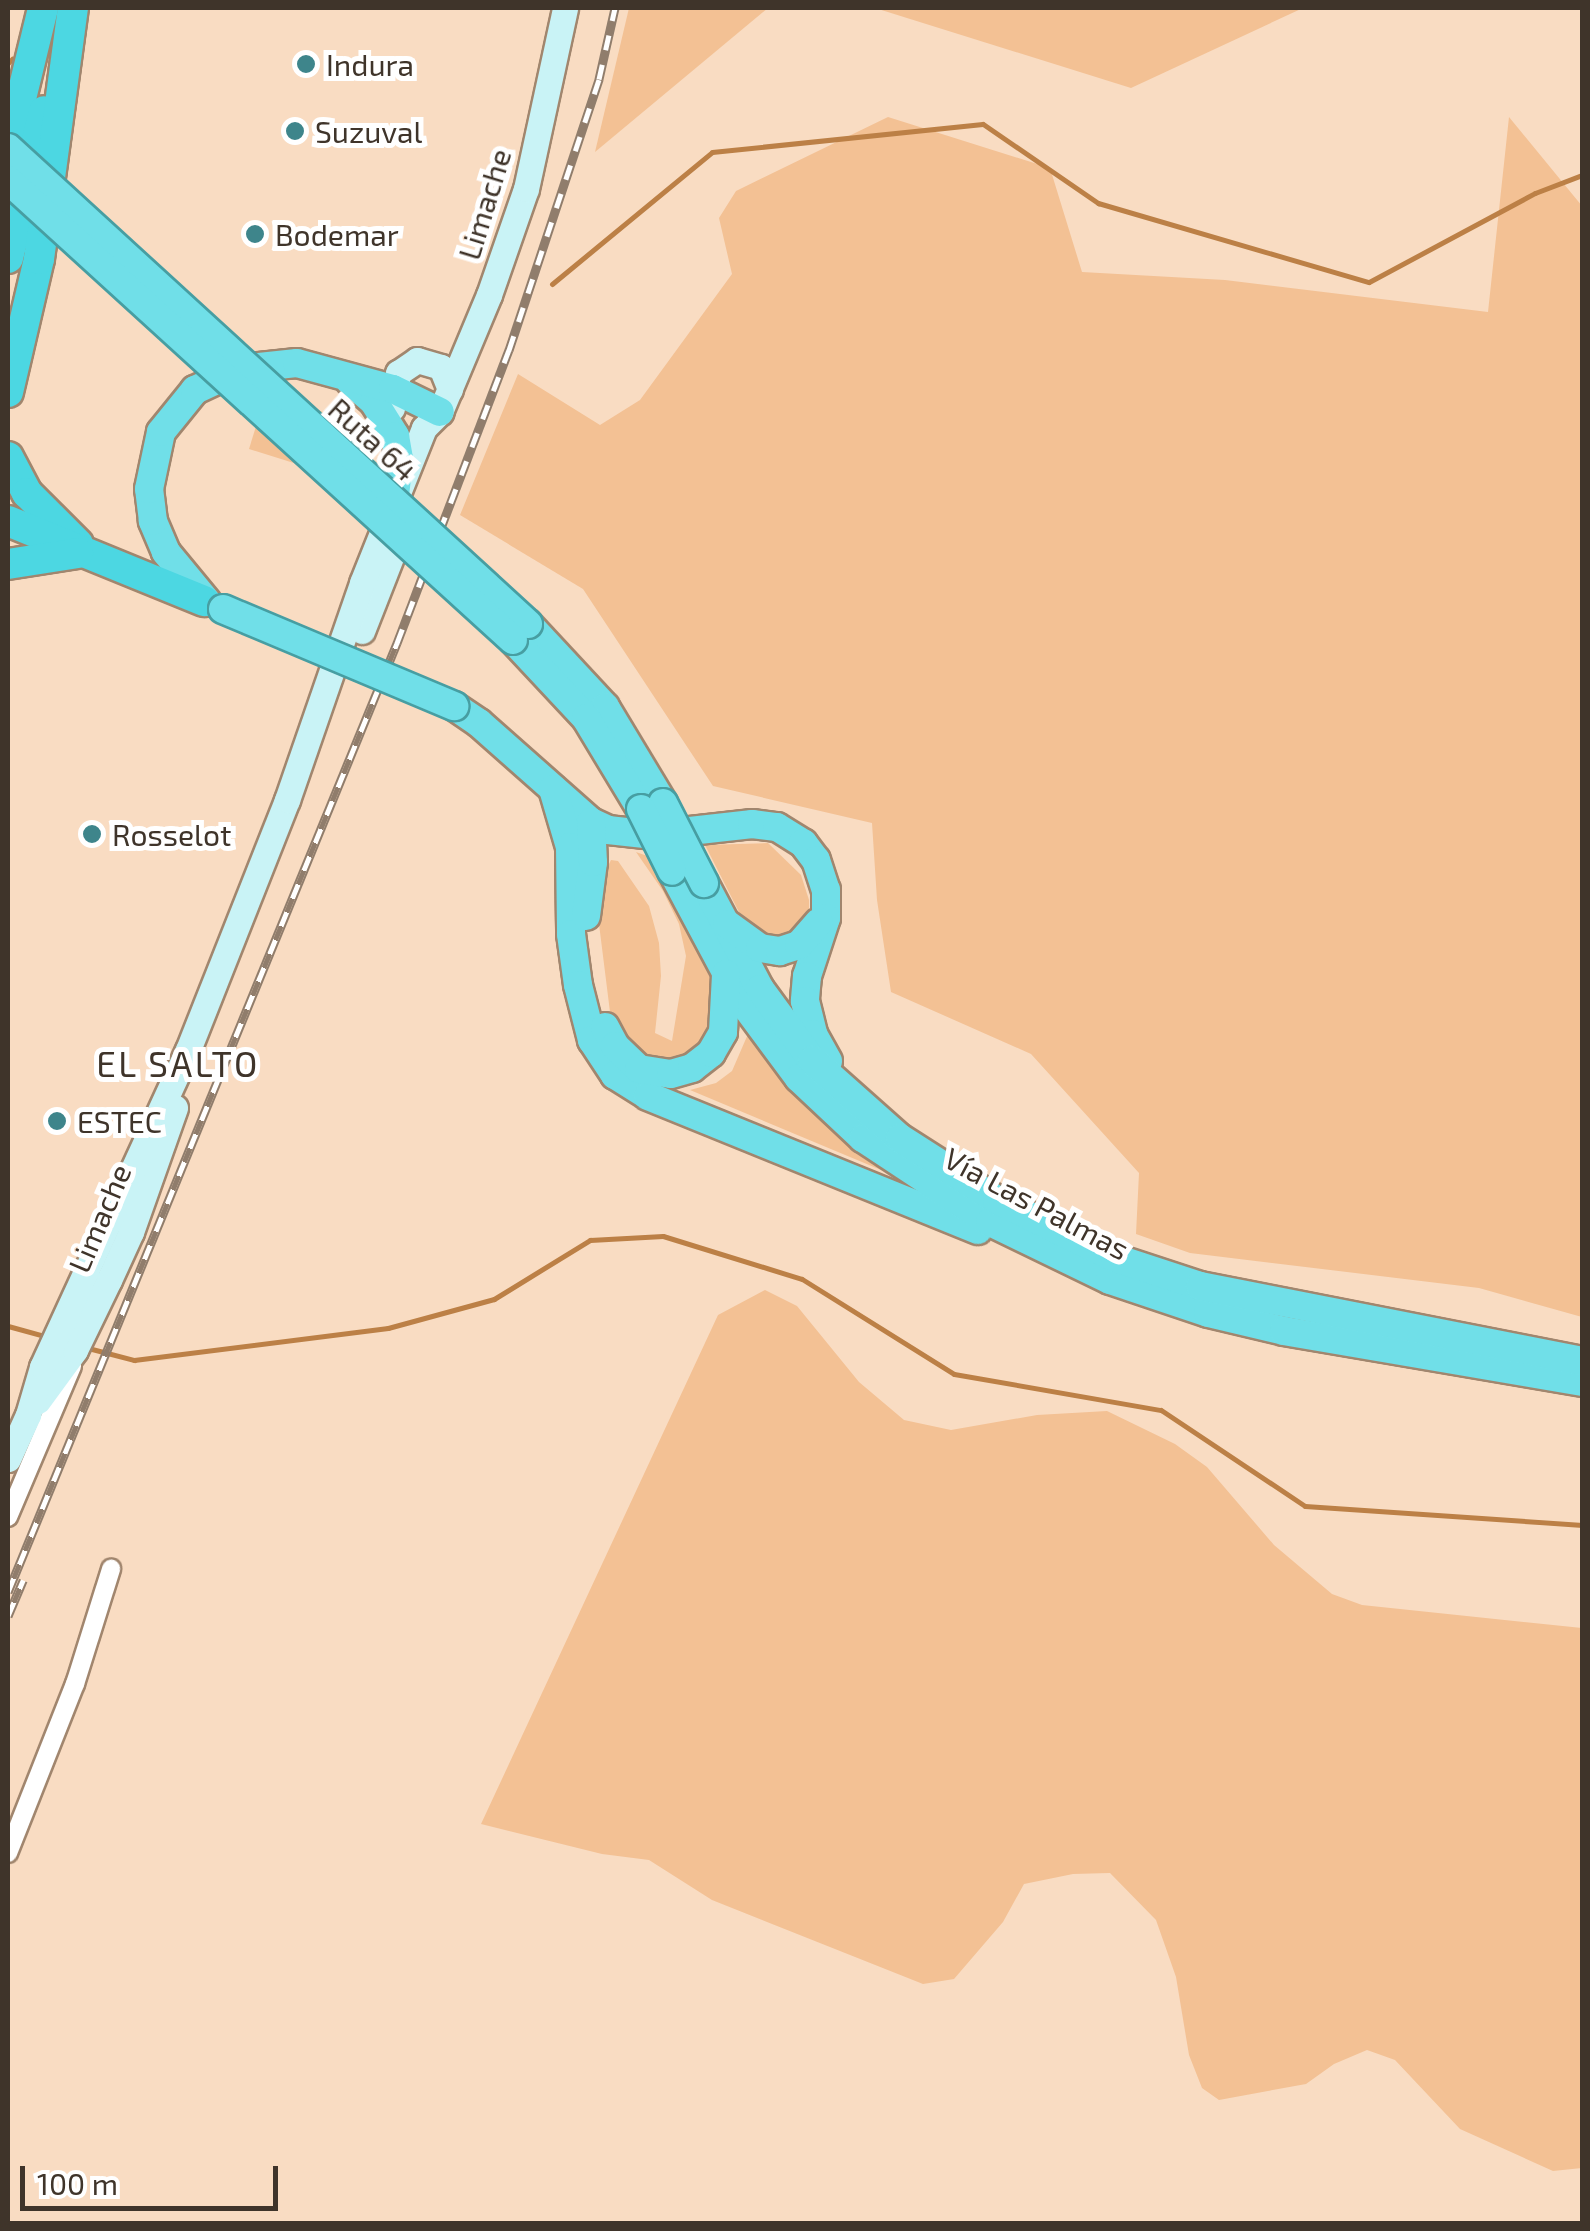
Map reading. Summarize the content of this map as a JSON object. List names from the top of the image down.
{
  "streets": {
    "highway": ["Ruta 64", "Vía Las Palmas"],
    "main road": ["Limache"]
  },
  "crossings": [
    ["Ruta 64", "Vía Las Palmas"]
  ],
  "districts": ["EL SALTO"],
  "places": [
    "Indura",
    "Suzuval",
    "Bodemar",
    "Rosselot",
    "ESTEC"
  ],
  "scale_bar": "100 m"
}
